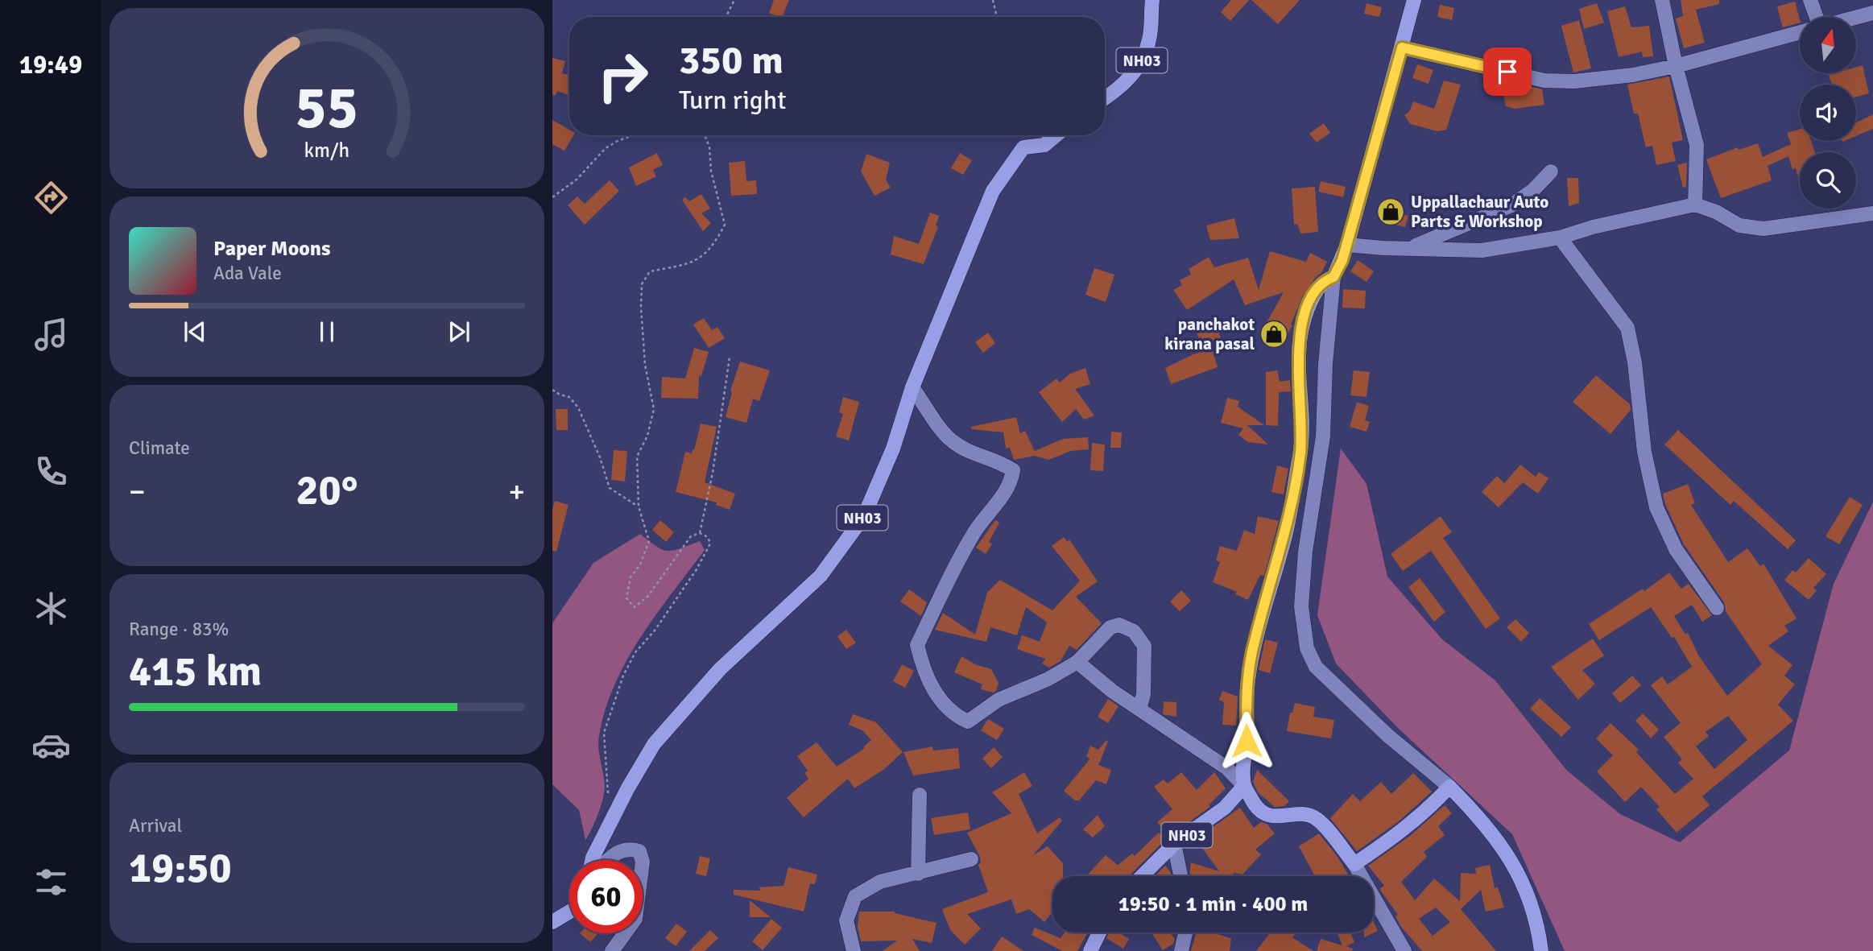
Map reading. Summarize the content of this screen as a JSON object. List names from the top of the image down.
{
  "streets": {
    "main road": ["NH03"]
  },
  "places": {
    "shop": ["Uppallachaur Auto Parts & Workshop", "panchakot kirana pasal"]
  },
  "north": "top",
  "page": {
    "tabs": "19:49",
    "turn": ["350 m", "Turn right"],
    "song": ["Paper Moons", "Ada Vale"],
    "tile": [
      "Climate",
      ["Range · 83%", "415 km"],
      ["Arrival", "19:50"]
    ],
    "heat": ["−", "20°", "+"],
    "limit": "60",
    "trip": "19:50 · 1 min · 400 m",
    "gauge": ["55", "km/h"]
  }
}
